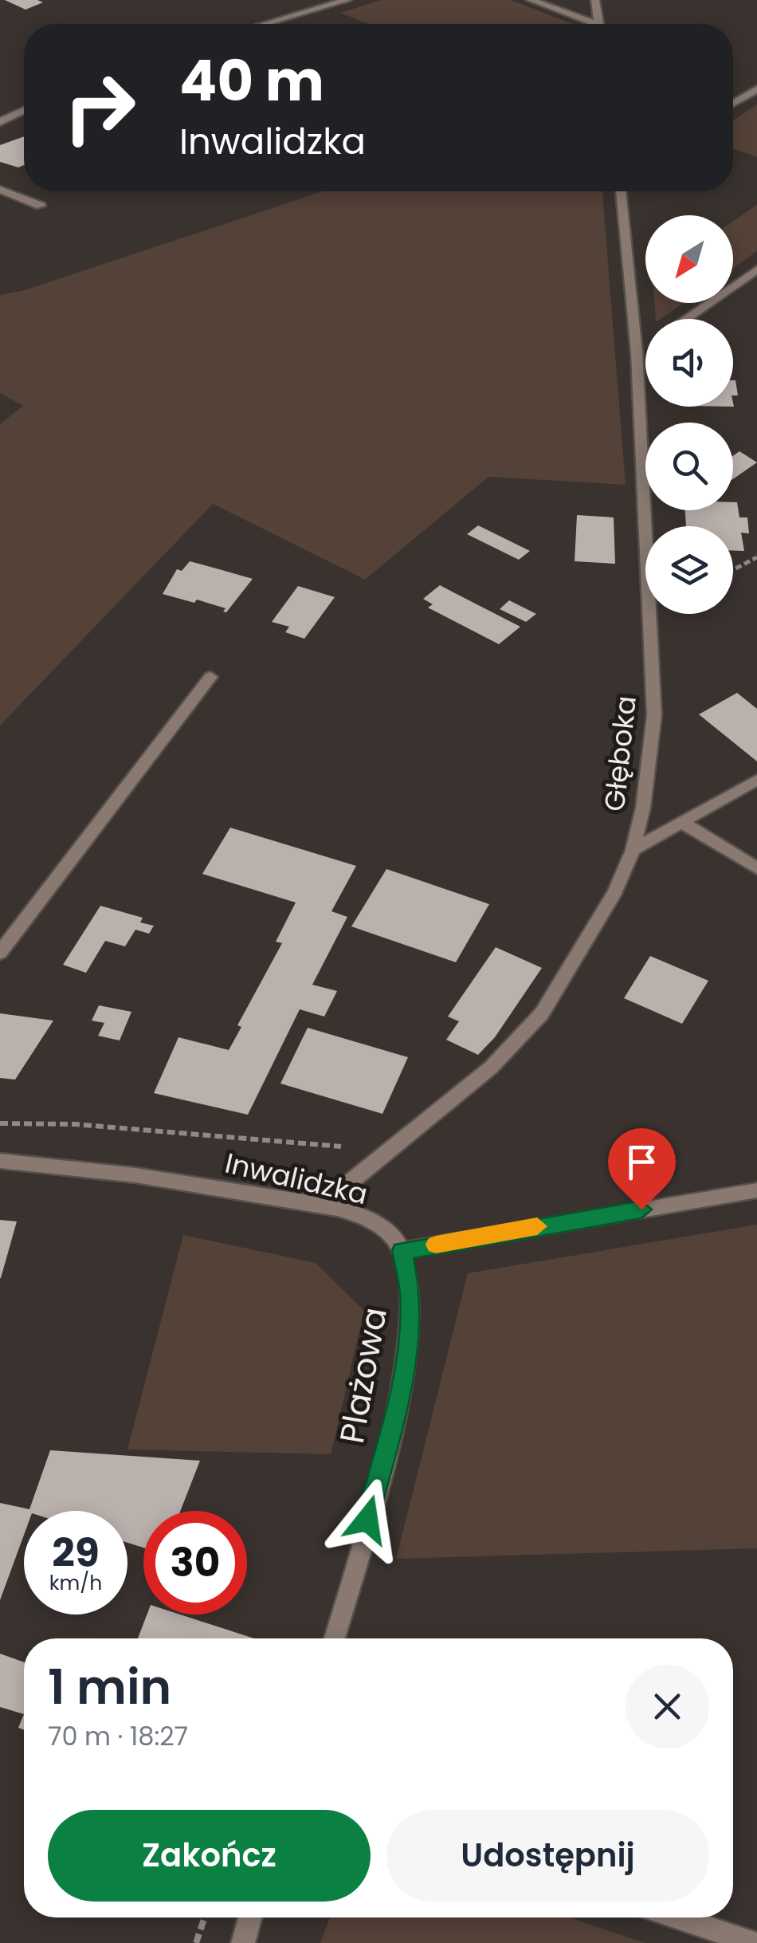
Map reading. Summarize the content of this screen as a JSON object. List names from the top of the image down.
{
  "streets": {
    "street": ["Głęboka", "Inwalidzka", "Plażowa"]
  },
  "crossings": [
    ["Głęboka", "Inwalidzka"],
    ["Inwalidzka", "Plażowa"]
  ],
  "north": "bottom left",
  "page": {
    "turn": ["40 m", "Inwalidzka"],
    "speed": "29 km/h",
    "limit": "30",
    "heading": ["1 min", "70 m · 18:27"],
    "buttons": ["Zakończ", "Udostępnij"]
  }
}
